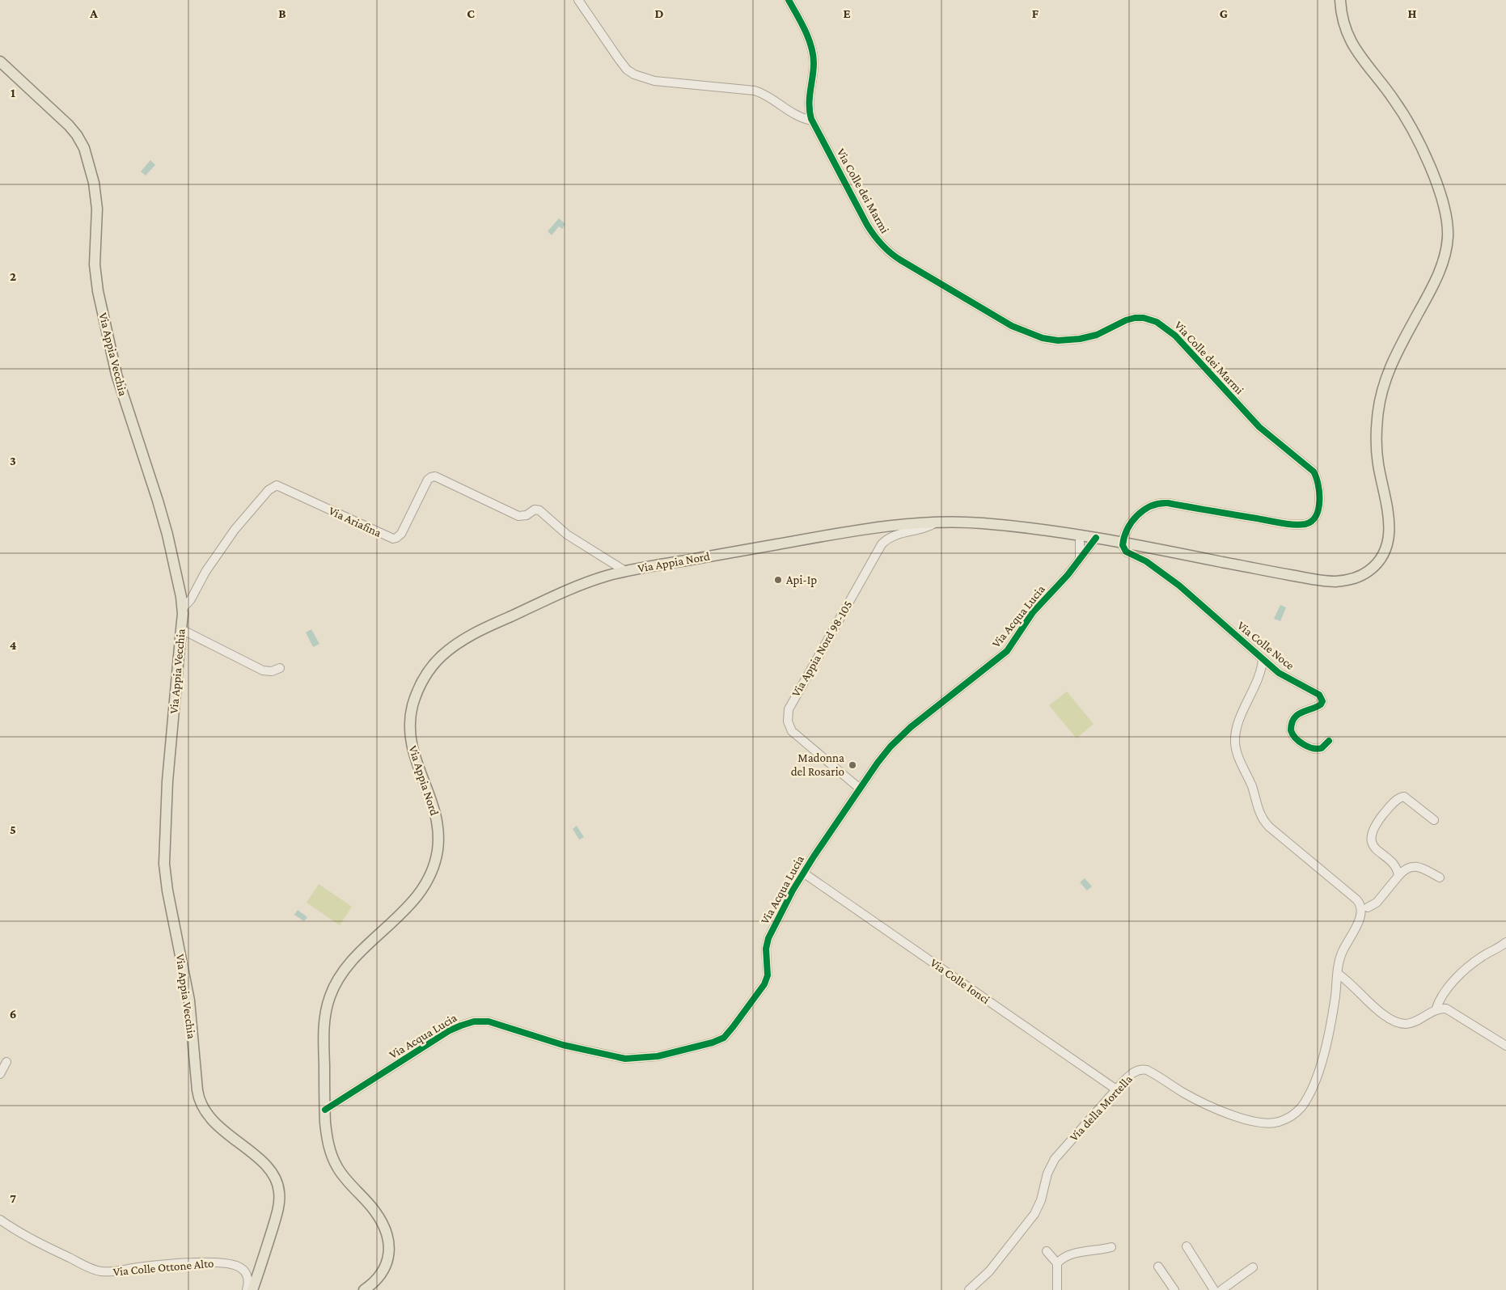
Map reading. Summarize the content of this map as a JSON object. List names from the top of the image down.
{
  "streets": {
    "main road": ["Via Appia Vecchia", "Via Appia Nord"],
    "street": [
      "Via Colle dei Marmi",
      "Via Ariafina",
      "Via Acqua Lucia",
      "Via Colle Noce",
      "Via Appia Nord 98-105",
      "Via Colle Ionci",
      "Via della Mortella",
      "Via Colle Ottone Alto"
    ]
  },
  "crossings": [
    ["Via Colle dei Marmi", "Via Appia Nord"],
    ["Via Colle dei Marmi", "Via Colle Noce"],
    ["Via Appia Vecchia", "Via Ariafina"],
    ["Via Ariafina", "Via Appia Nord"],
    ["Via Appia Nord", "Via Acqua Lucia"],
    ["Via Appia Nord", "Via Colle Noce"],
    ["Via Appia Nord", "Via Appia Nord 98-105"],
    ["Via Acqua Lucia", "Via Appia Nord 98-105"],
    ["Via Acqua Lucia", "Via Colle Ionci"],
    ["Via Colle Ionci", "Via della Mortella"]
  ],
  "places": ["Api-Ip", "Madonna del Rosario"],
  "grid": {
    "columns": [
      "A",
      "B",
      "C",
      "D",
      "E",
      "F",
      "G",
      "H"
    ],
    "rows": [
      "1",
      "2",
      "3",
      "4",
      "5",
      "6",
      "7"
    ]
  }
}
